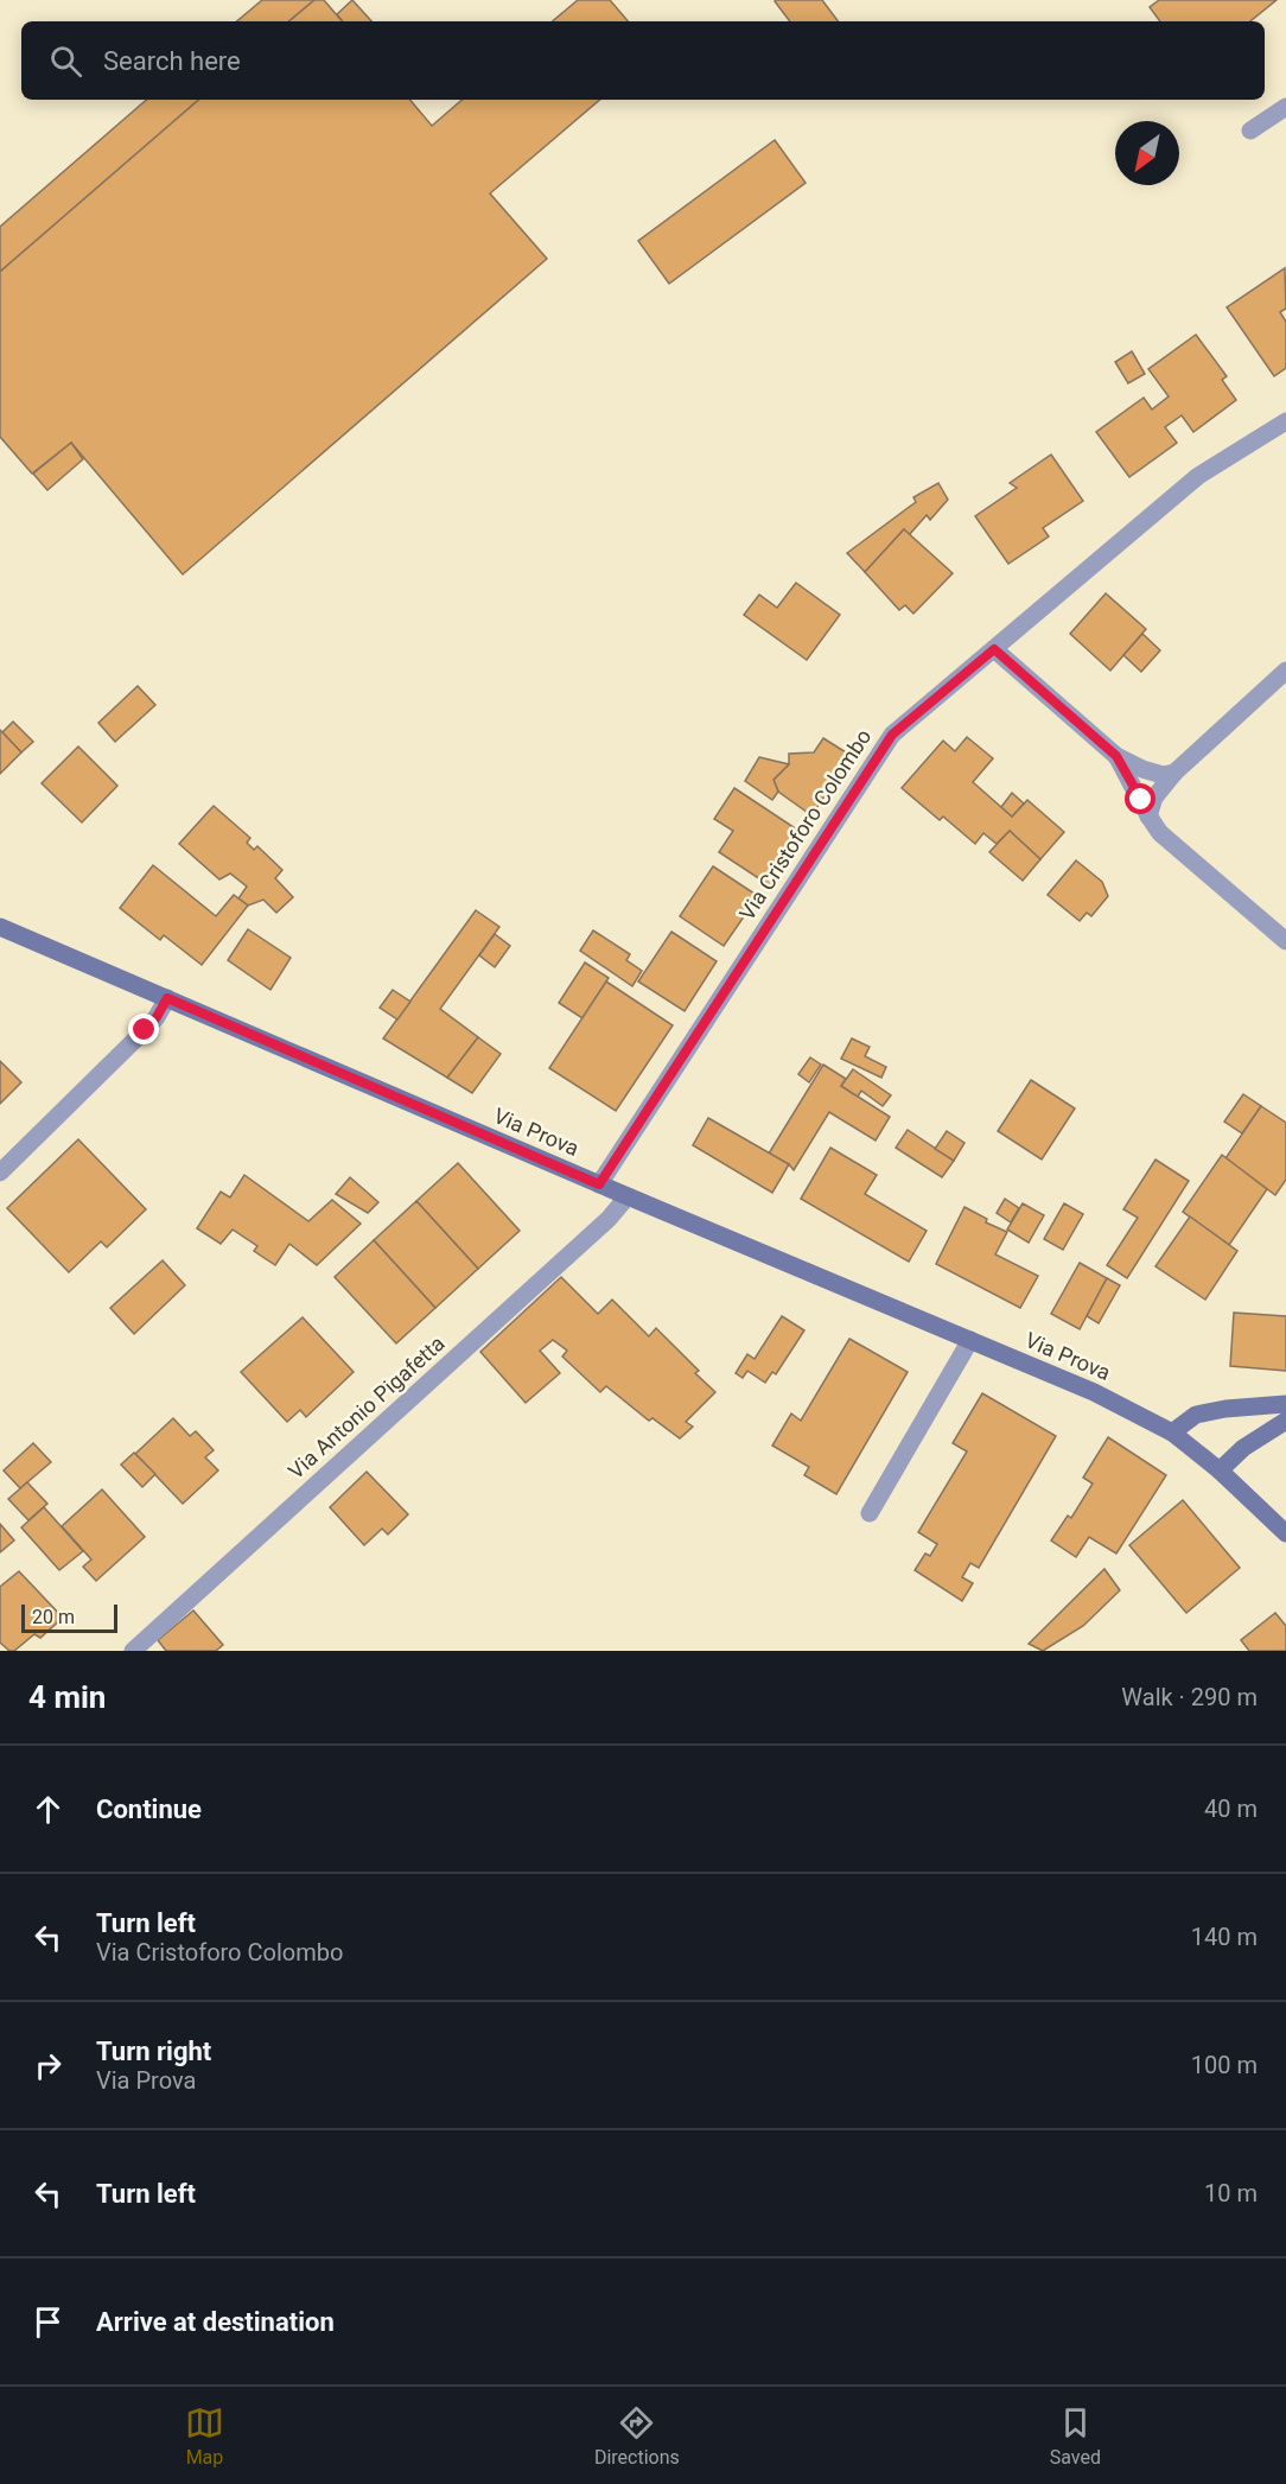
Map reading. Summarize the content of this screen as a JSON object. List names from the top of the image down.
{
  "streets": {
    "main road": ["Via Prova"],
    "street": ["Via Cristoforo Colombo", "Via Antonio Pigafetta"]
  },
  "crossings": [
    ["Via Cristoforo Colombo", "Via Prova"],
    ["Via Prova", "Via Antonio Pigafetta"]
  ],
  "scale_bar": "20 m",
  "north": "bottom left",
  "page": {
    "search": "Search here",
    "scale": "20 m",
    "heading": ["4 min", "Walk · 290 m"],
    "list": [
      ["Continue", "40 m"],
      ["Turn left", "Via Cristoforo Colombo", "140 m"],
      ["Turn right", "Via Prova", "100 m"],
      ["Turn left", "10 m"],
      "Arrive at destination"
    ],
    "nav": ["Map", "Directions", "Saved"]
  }
}
